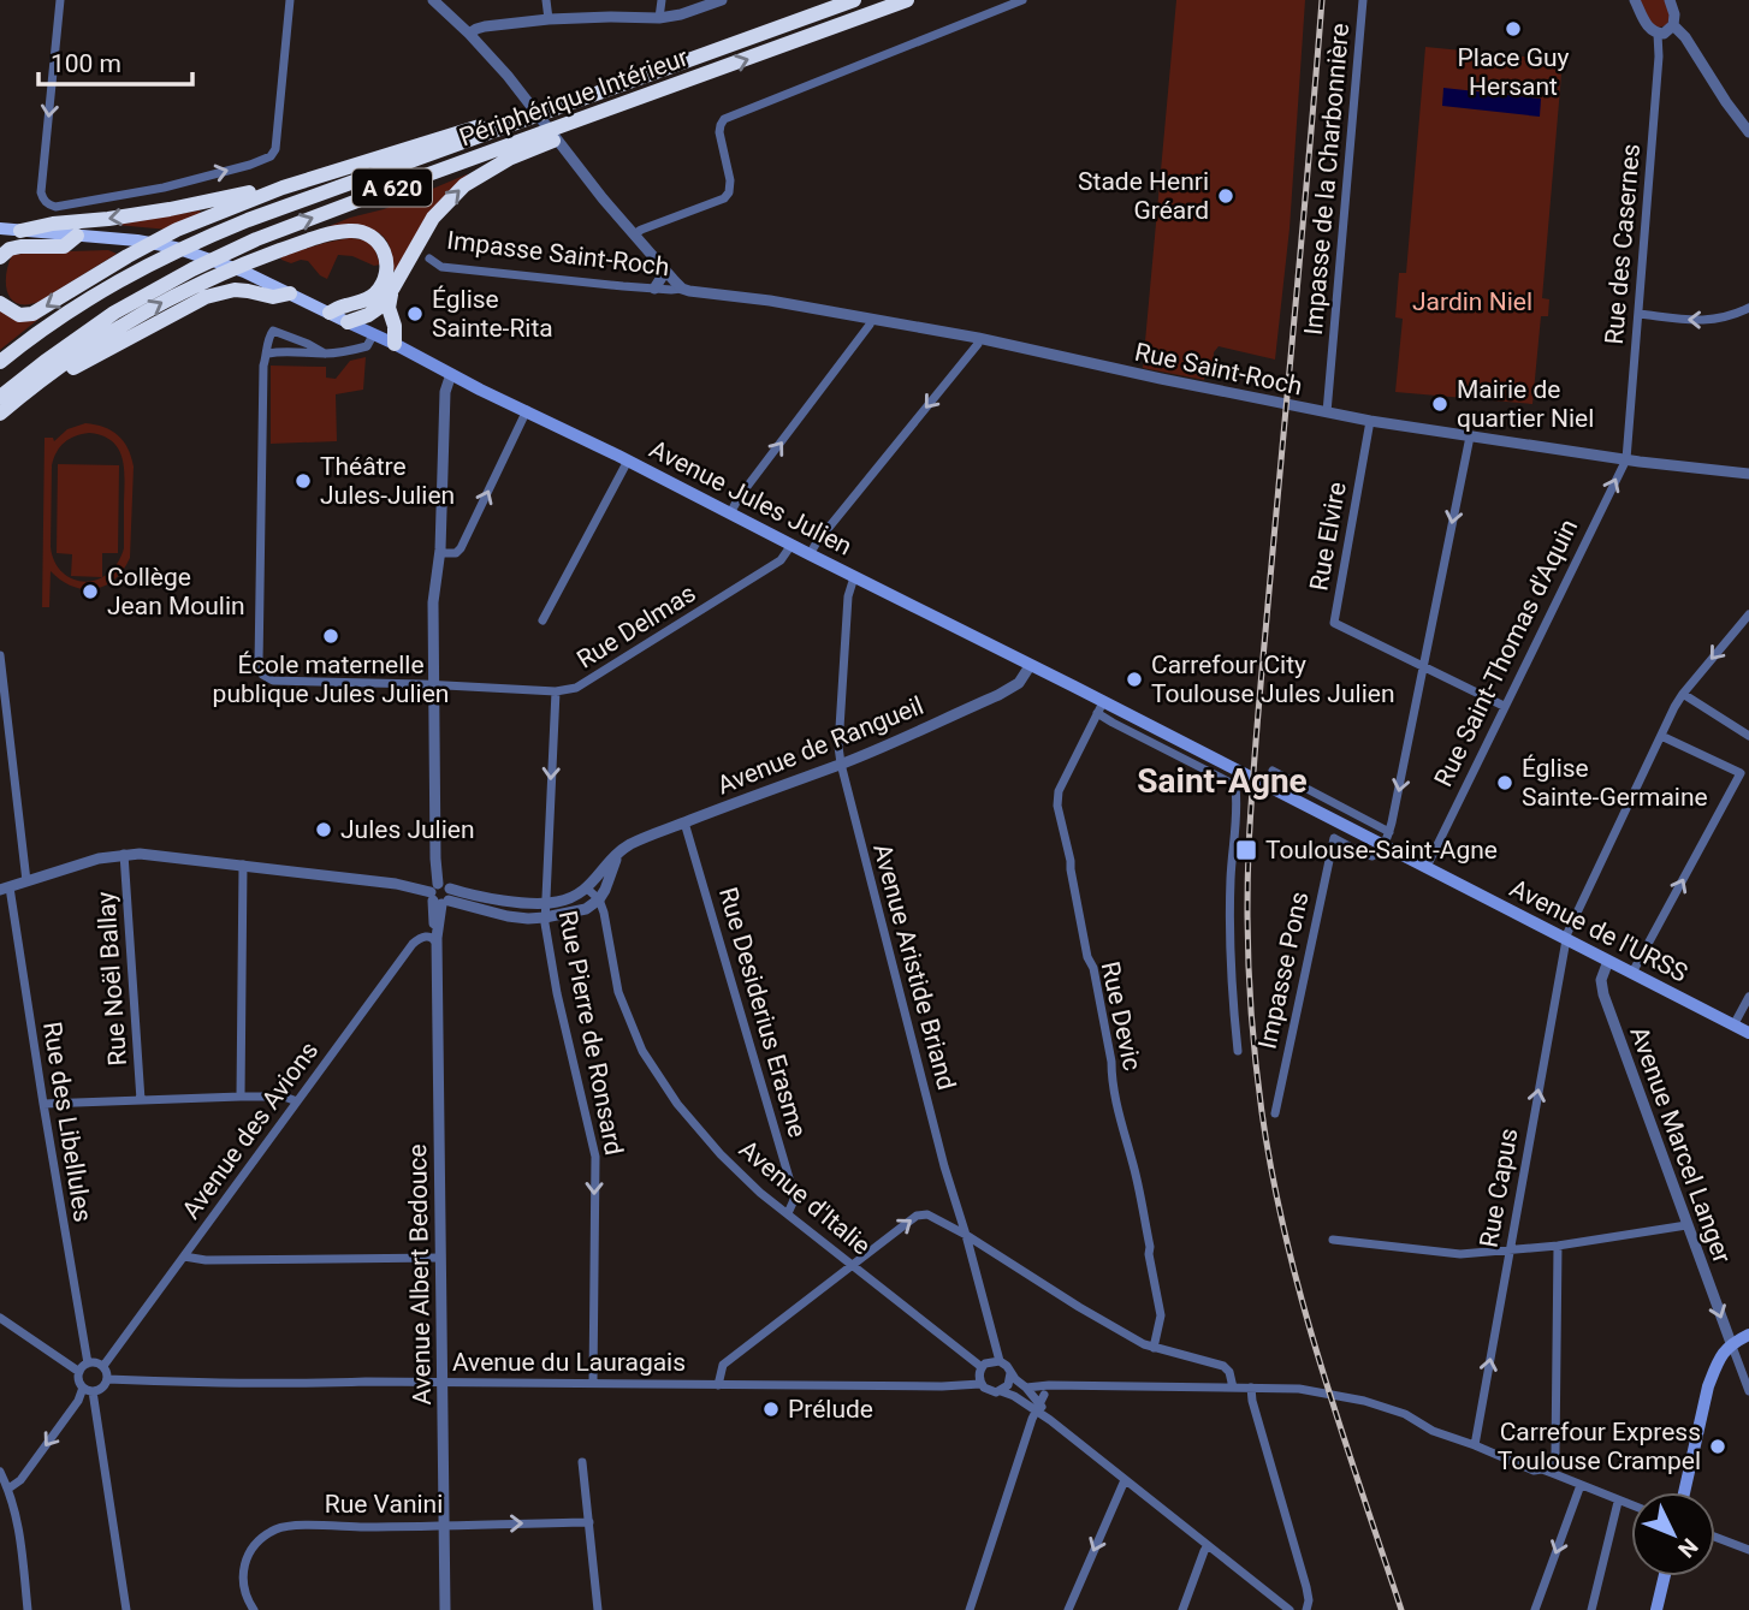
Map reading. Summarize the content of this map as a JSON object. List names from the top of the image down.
{
  "streets": {
    "highway": ["Périphérique Intérieur", "A 620"],
    "main road": ["Avenue Jules Julien", "Avenue de l'URSS"],
    "street": [
      "Impasse de la Charbonnière",
      "Rue des Casernes",
      "Impasse Saint-Roch",
      "Rue Saint-Roch",
      "Rue Elvire",
      "Rue Delmas",
      "Rue Saint-Thomas d'Aquin",
      "Avenue de Rangueil",
      "Avenue Aristide Briand",
      "Impasse Pons",
      "Rue Noël Ballay",
      "Rue Desiderius Erasme",
      "Rue Devic",
      "Rue Pierre de Ronsard",
      "Rue des Libellules",
      "Avenue des Avions",
      "Avenue Marcel Langer",
      "Rue Capus",
      "Avenue d'Italie",
      "Avenue Albert Bedouce",
      "Avenue du Lauragais",
      "Rue Vanini"
    ]
  },
  "crossings": [
    ["Impasse de la Charbonnière", "Rue Saint-Roch"],
    ["Rue des Casernes", "Rue Saint-Roch"],
    ["Rue des Casernes", "Rue Saint-Thomas d'Aquin"],
    ["Impasse Saint-Roch", "Rue Saint-Roch"],
    ["Rue Saint-Roch", "Rue Elvire"],
    ["Rue Saint-Roch", "Rue Saint-Thomas d'Aquin"],
    ["Avenue Jules Julien", "Rue Delmas"],
    ["Avenue Jules Julien", "Avenue de Rangueil"],
    ["Avenue Jules Julien", "Avenue de l'URSS"],
    ["Avenue Jules Julien", "Avenue Aristide Briand"],
    ["Avenue Jules Julien", "Rue Devic"],
    ["Avenue Jules Julien", "Avenue Albert Bedouce"],
    ["Rue Elvire", "Rue Saint-Thomas d'Aquin"],
    ["Rue Delmas", "Rue Pierre de Ronsard"],
    ["Rue Delmas", "Avenue Albert Bedouce"],
    ["Rue Saint-Thomas d'Aquin", "Avenue de l'URSS"],
    ["Avenue de Rangueil", "Avenue Aristide Briand"],
    ["Avenue de Rangueil", "Rue Noël Ballay"],
    ["Avenue de Rangueil", "Rue Desiderius Erasme"],
    ["Avenue de Rangueil", "Rue Pierre de Ronsard"],
    ["Avenue de Rangueil", "Rue des Libellules"],
    ["Avenue de Rangueil", "Avenue d'Italie"],
    ["Avenue de Rangueil", "Avenue Albert Bedouce"],
    ["Avenue de l'URSS", "Impasse Pons"],
    ["Avenue de l'URSS", "Avenue Marcel Langer"],
    ["Avenue de l'URSS", "Rue Capus"],
    ["Avenue Aristide Briand", "Avenue d'Italie"],
    ["Avenue Aristide Briand", "Avenue du Lauragais"],
    ["Rue Desiderius Erasme", "Avenue d'Italie"],
    ["Rue Pierre de Ronsard", "Avenue du Lauragais"],
    ["Rue des Libellules", "Avenue des Avions"],
    ["Rue des Libellules", "Avenue du Lauragais"],
    ["Avenue des Avions", "Avenue Albert Bedouce"],
    ["Avenue des Avions", "Avenue du Lauragais"],
    ["Avenue d'Italie", "Avenue du Lauragais"],
    ["Avenue Albert Bedouce", "Avenue du Lauragais"],
    ["Avenue Albert Bedouce", "Rue Vanini"]
  ],
  "one_way": ["Rue Saint-Thomas d'Aquin", "Rue Pierre de Ronsard", "Rue Vanini"],
  "districts": ["Saint-Agne"],
  "parks": ["Jardin Niel"],
  "places": {
    "other": [
      "Place Guy Hersant",
      "Stade Henri Gréard",
      "Église Sainte-Rita",
      "Mairie de quartier Niel",
      "Théâtre Jules-Julien",
      "Collège Jean Moulin",
      "École maternelle publique Jules Julien",
      "Carrefour City Toulouse Jules Julien",
      "Église Sainte-Germaine",
      "Jules Julien",
      "Prélude",
      "Carrefour Express Toulouse Crampel"
    ],
    "transit": ["Toulouse-Saint-Agne"]
  },
  "scale_bar": "100 m",
  "north": "bottom right"
}
